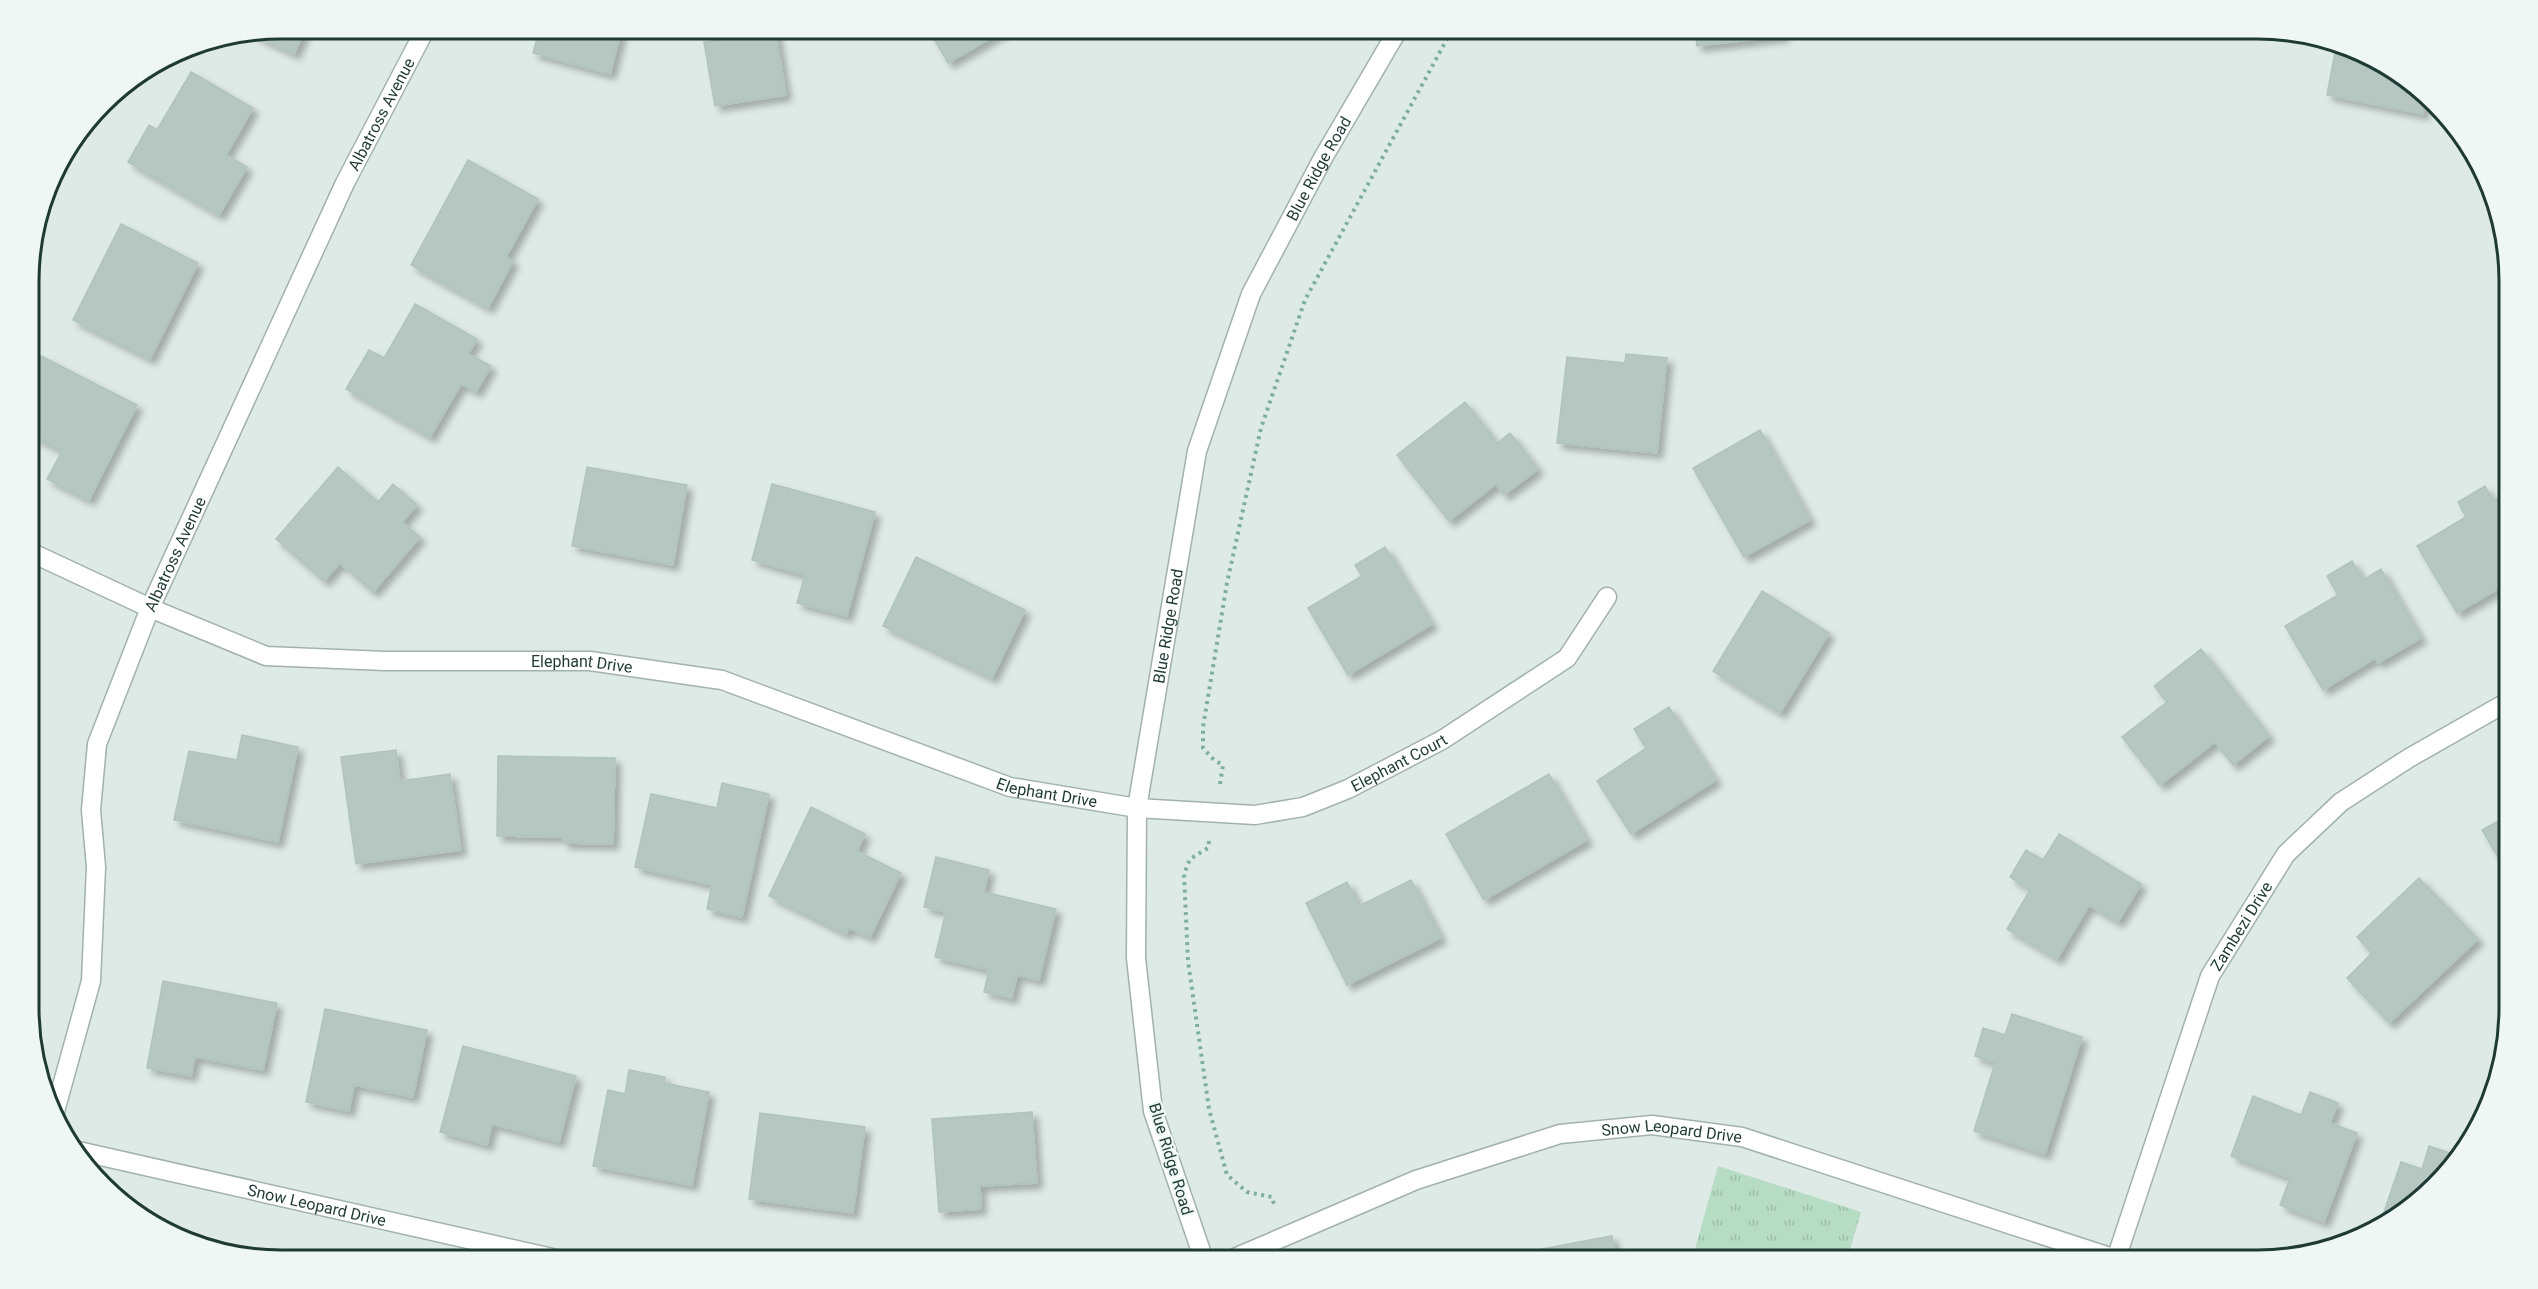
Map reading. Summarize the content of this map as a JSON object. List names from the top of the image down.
{
  "streets": {
    "street": [
      "Albatross Avenue",
      "Blue Ridge Road",
      "Elephant Drive",
      "Elephant Court",
      "Zambezi Drive",
      "Snow Leopard Drive"
    ]
  },
  "crossings": [
    ["Albatross Avenue", "Elephant Drive"],
    ["Blue Ridge Road", "Elephant Drive"],
    ["Blue Ridge Road", "Elephant Court"],
    ["Elephant Drive", "Elephant Court"]
  ]
}
